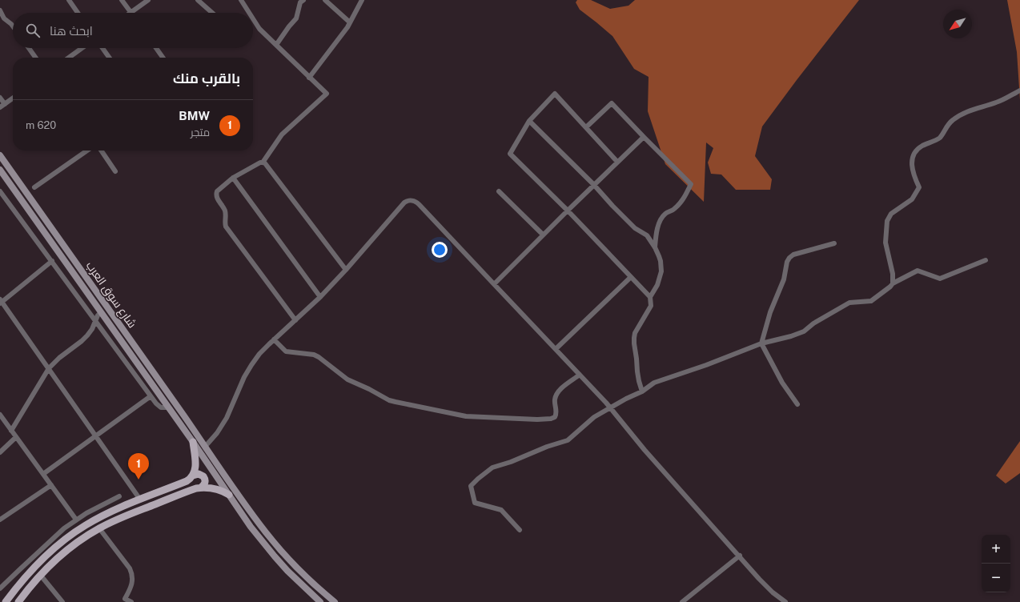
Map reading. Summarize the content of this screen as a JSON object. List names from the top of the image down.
{
  "streets": {
    "main road": ["شارع سوق العرب"]
  },
  "north": "bottom left",
  "page": {
    "search": "ابحث هنا",
    "heading": "بالقرب منك",
    "list": [
      {
        "mark": "1",
        "name": "BMW",
        "note": "متجر",
        "value": "620 m"
      }
    ],
    "pins": "1",
    "map_buttons": ["+", "−"]
  }
}
